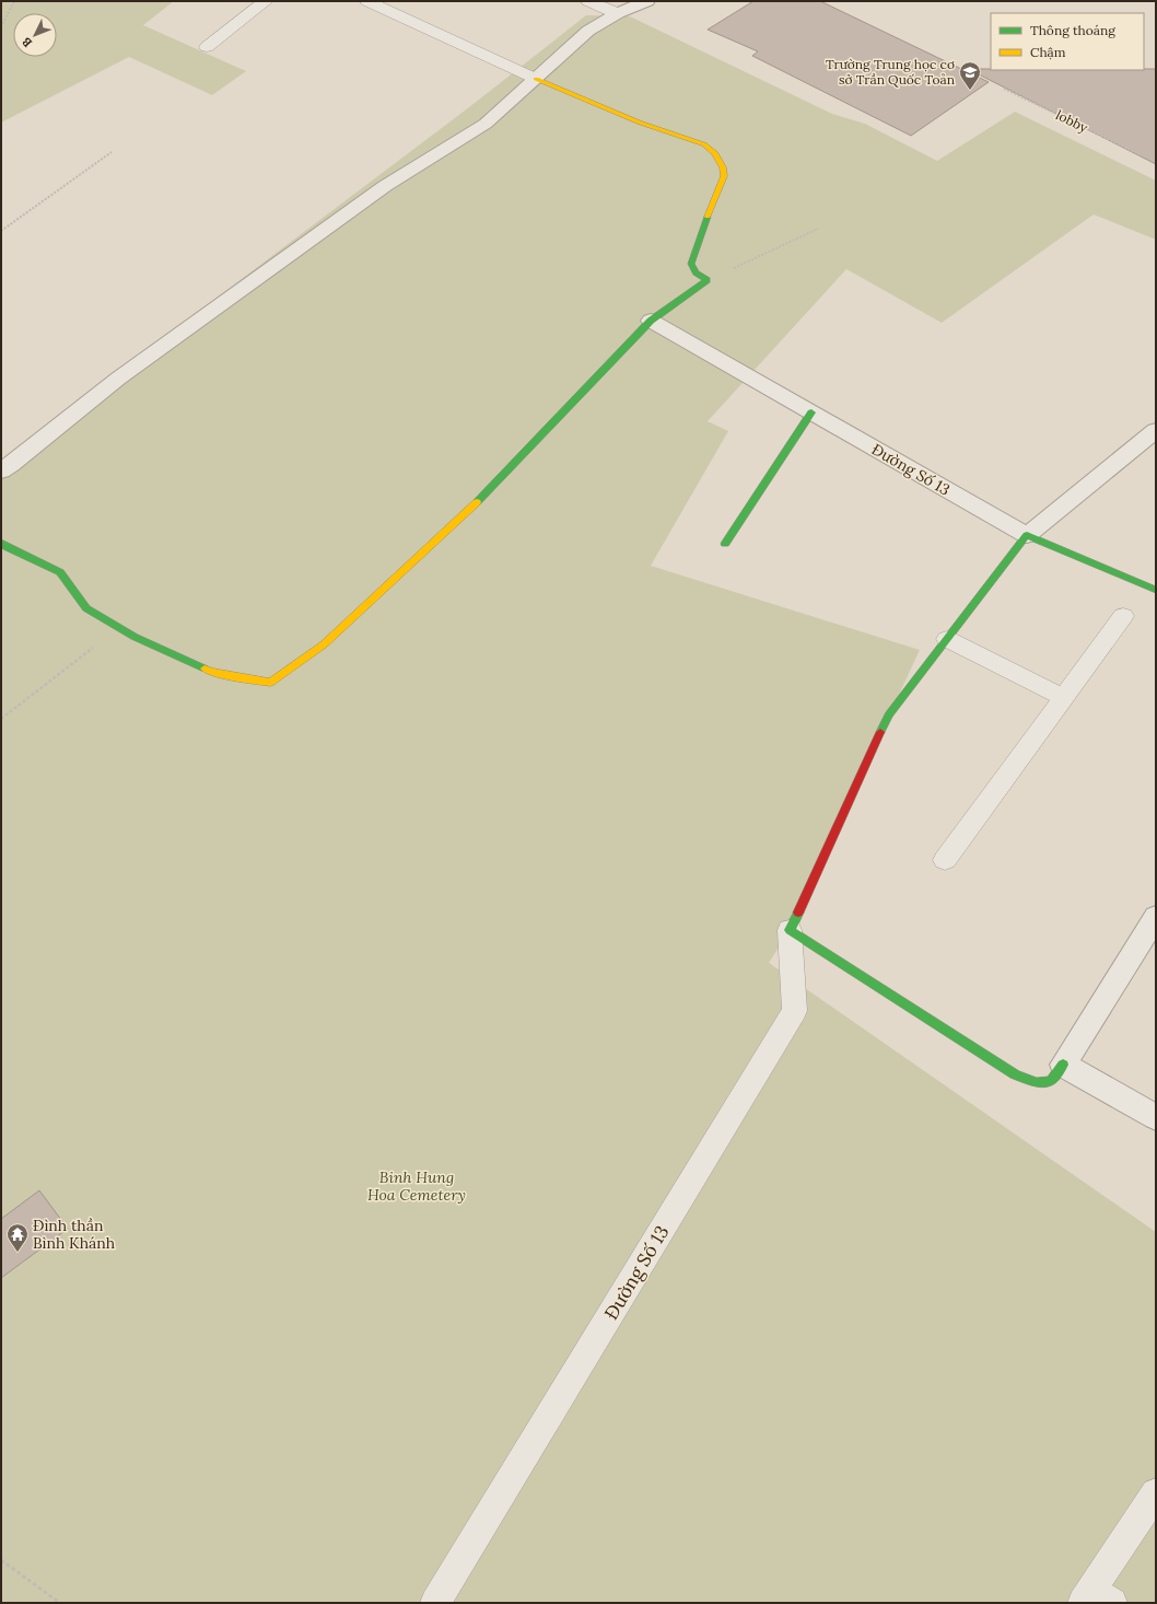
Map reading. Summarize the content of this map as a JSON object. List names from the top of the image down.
{
  "streets": {
    "street": ["Đường Số 13"],
    "path": ["lobby"]
  },
  "parks": ["Binh Hung Hoa Cemetery"],
  "places": {
    "school or university": ["Trường Trung học cơ sở Trần Quốc Toản"],
    "temple": ["Đình thần Bình Khánh"]
  },
  "legend": ["Thông thoáng", "Chậm"],
  "north": "bottom left"
}
